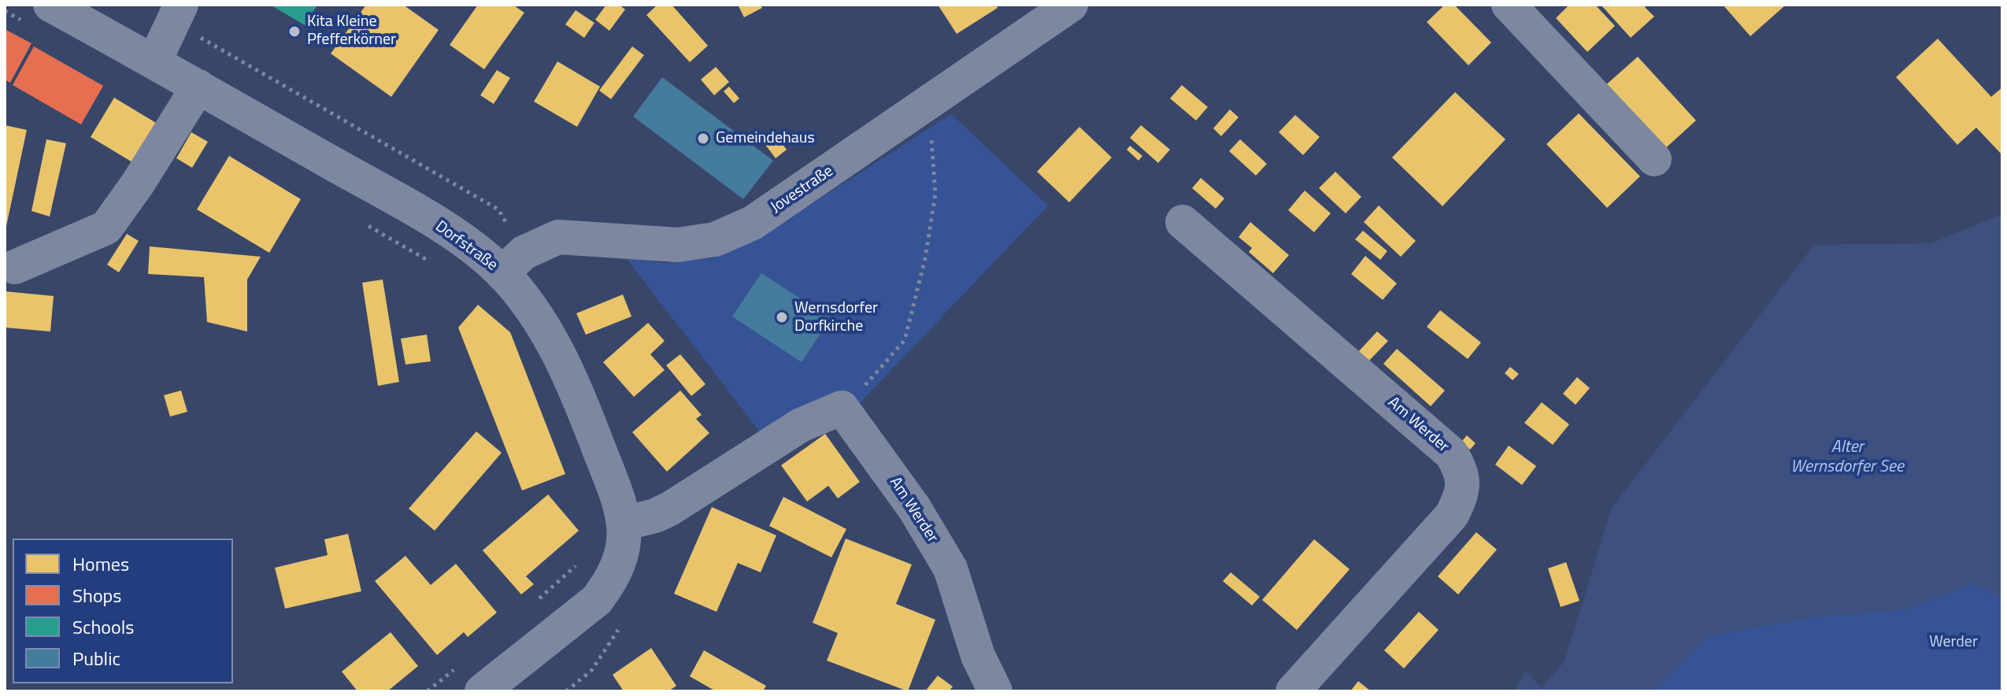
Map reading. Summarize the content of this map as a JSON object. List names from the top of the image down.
{
  "streets": {
    "street": ["Jovestraße", "Dorfstraße", "Am Werder"]
  },
  "crossings": [
    ["Jovestraße", "Dorfstraße"]
  ],
  "water": ["Alter Wernsdorfer See"],
  "parks": ["Werder"],
  "places": ["Kita Kleine Pfefferkörner", "Gemeindehaus", "Wernsdorfer Dorfkirche"],
  "legend": [
    "Homes",
    "Shops",
    "Schools",
    "Public"
  ]
}
